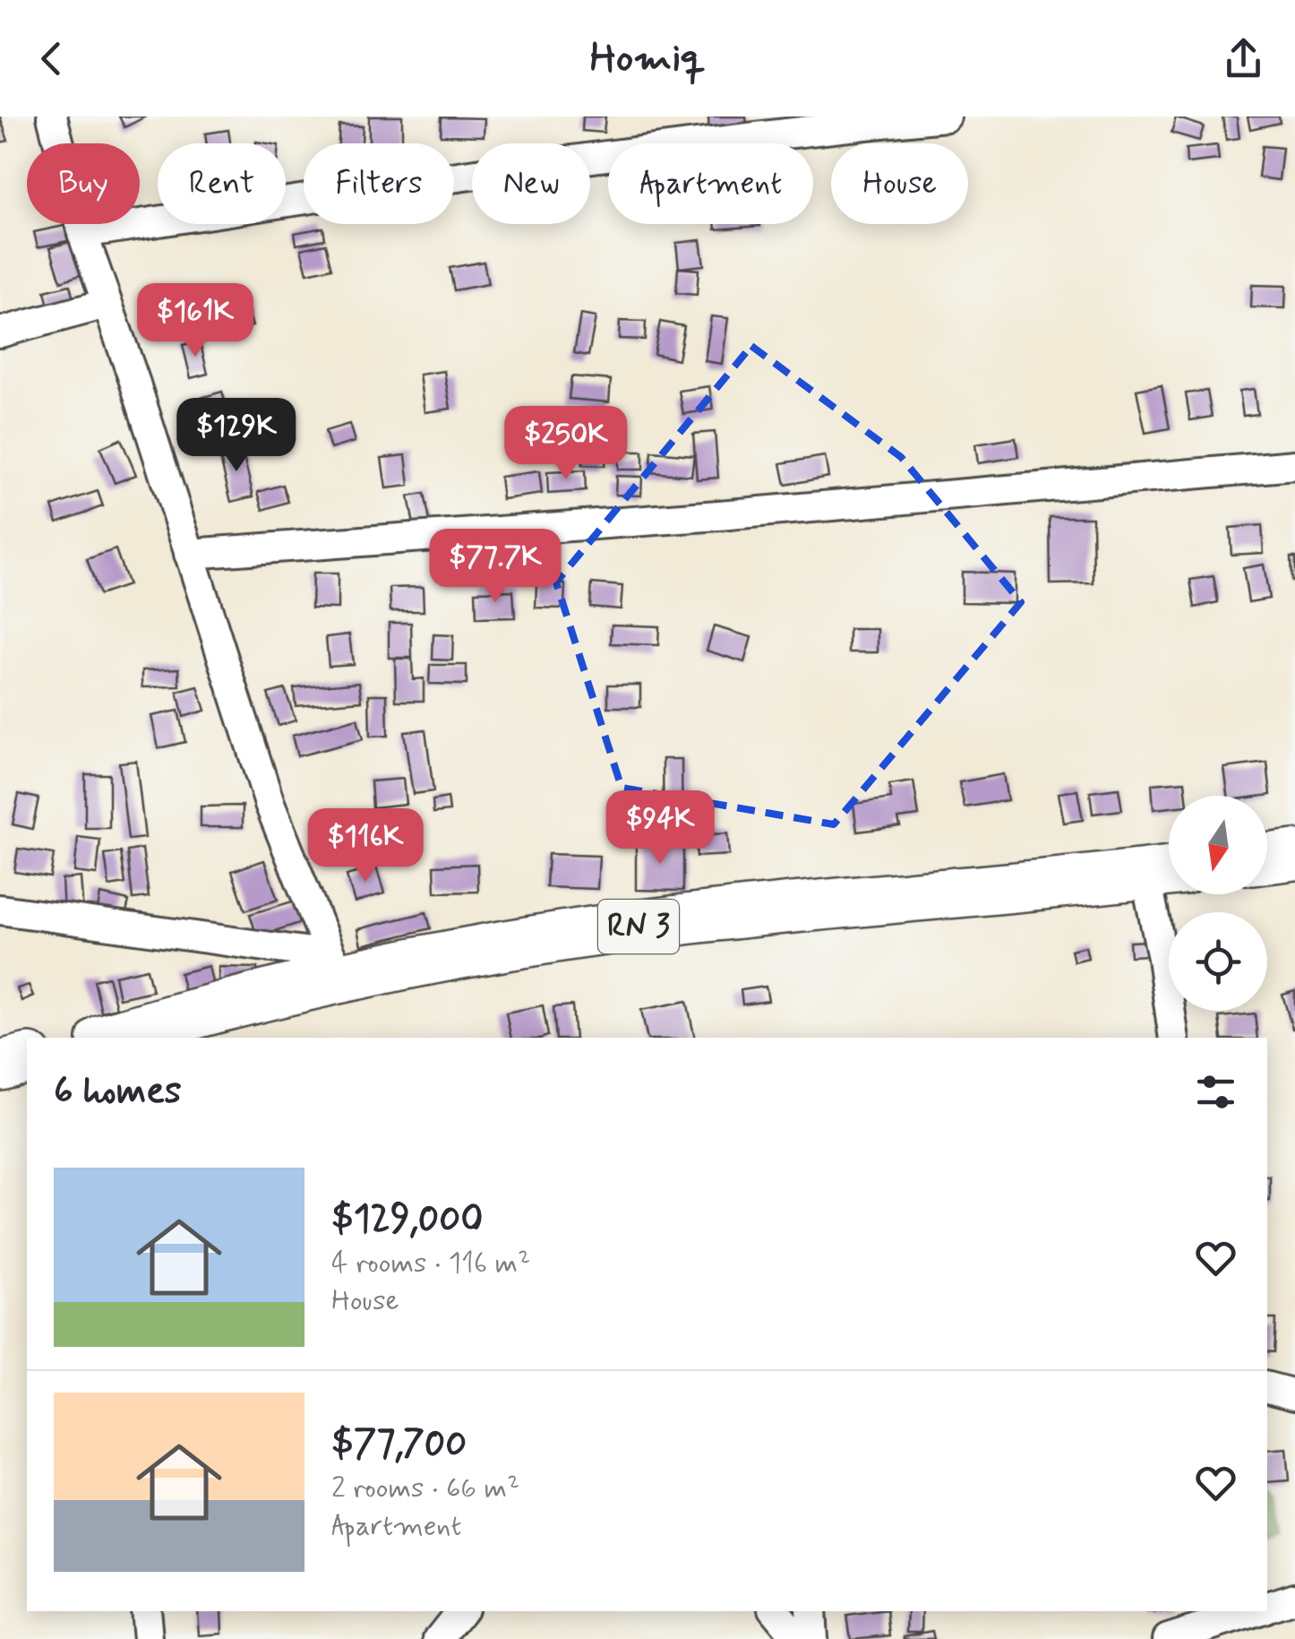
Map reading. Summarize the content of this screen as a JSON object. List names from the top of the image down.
{
  "streets": {
    "highway": ["RN 3"]
  },
  "north": "bottom",
  "page": {
    "header": "Homiq",
    "chip": [
      "Buy",
      "Rent",
      "Filters",
      "New",
      "Apartment",
      "House"
    ],
    "price": [
      "$161K",
      "$129K",
      "$250K",
      "$77.7K",
      "$94K",
      "$116K"
    ],
    "heading": "6 homes",
    "list": [
      {
        "name": "$129,000",
        "note": "4 rooms · 116 m² · House"
      },
      {
        "name": "$77,700",
        "note": "2 rooms · 66 m² · Apartment"
      }
    ]
  }
}
